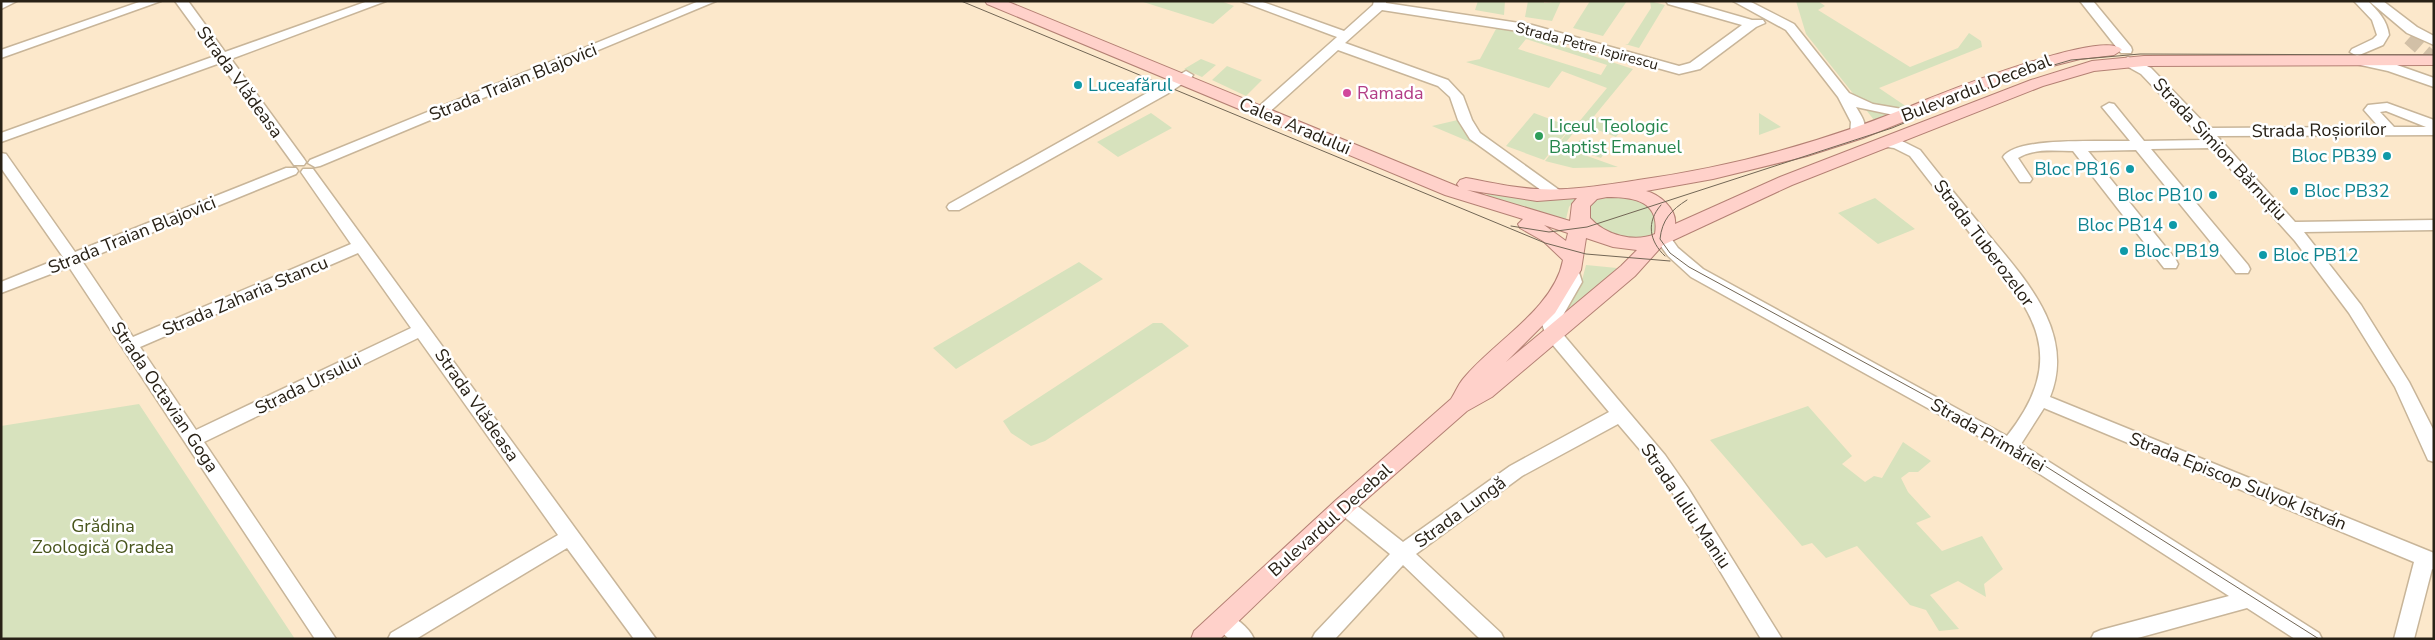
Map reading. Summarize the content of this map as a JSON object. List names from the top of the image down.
{
  "streets": {
    "main road": ["Bulevardul Decebal", "Calea Aradului"],
    "street": [
      "Strada Petre Ispirescu",
      "Strada Vlădeasa",
      "Strada Traian Blajovici",
      "Strada Roșiorilor",
      "Strada Simion Bărnuțiu",
      "Strada Tuberozelor",
      "Strada Zaharia Stancu",
      "Strada Ursului",
      "Strada Octavian Goga",
      "Strada Primăriei",
      "Strada Episcop Sulyok István",
      "Strada Iuliu Maniu",
      "Strada Lungă"
    ]
  },
  "crossings": [
    ["Strada Vlădeasa", "Strada Traian Blajovici"],
    ["Strada Vlădeasa", "Strada Zaharia Stancu"],
    ["Strada Vlădeasa", "Strada Ursului"],
    ["Strada Traian Blajovici", "Strada Octavian Goga"],
    ["Bulevardul Decebal", "Calea Aradului"],
    ["Bulevardul Decebal", "Strada Simion Bărnuțiu"],
    ["Bulevardul Decebal", "Strada Primăriei"],
    ["Bulevardul Decebal", "Strada Iuliu Maniu"],
    ["Calea Aradului", "Strada Primăriei"],
    ["Strada Roșiorilor", "Strada Simion Bărnuțiu"],
    ["Strada Tuberozelor", "Strada Primăriei"],
    ["Strada Tuberozelor", "Strada Episcop Sulyok István"],
    ["Strada Zaharia Stancu", "Strada Octavian Goga"],
    ["Strada Ursului", "Strada Octavian Goga"],
    ["Strada Iuliu Maniu", "Strada Lungă"]
  ],
  "parks": ["Grădina Zoologică Oradea"],
  "places": [
    "Luceafărul",
    "Ramada",
    "Liceul Teologic Baptist Emanuel",
    "Bloc PB39",
    "Bloc PB16",
    "Bloc PB32",
    "Bloc PB10",
    "Bloc PB14",
    "Bloc PB19",
    "Bloc PB12"
  ]
}
